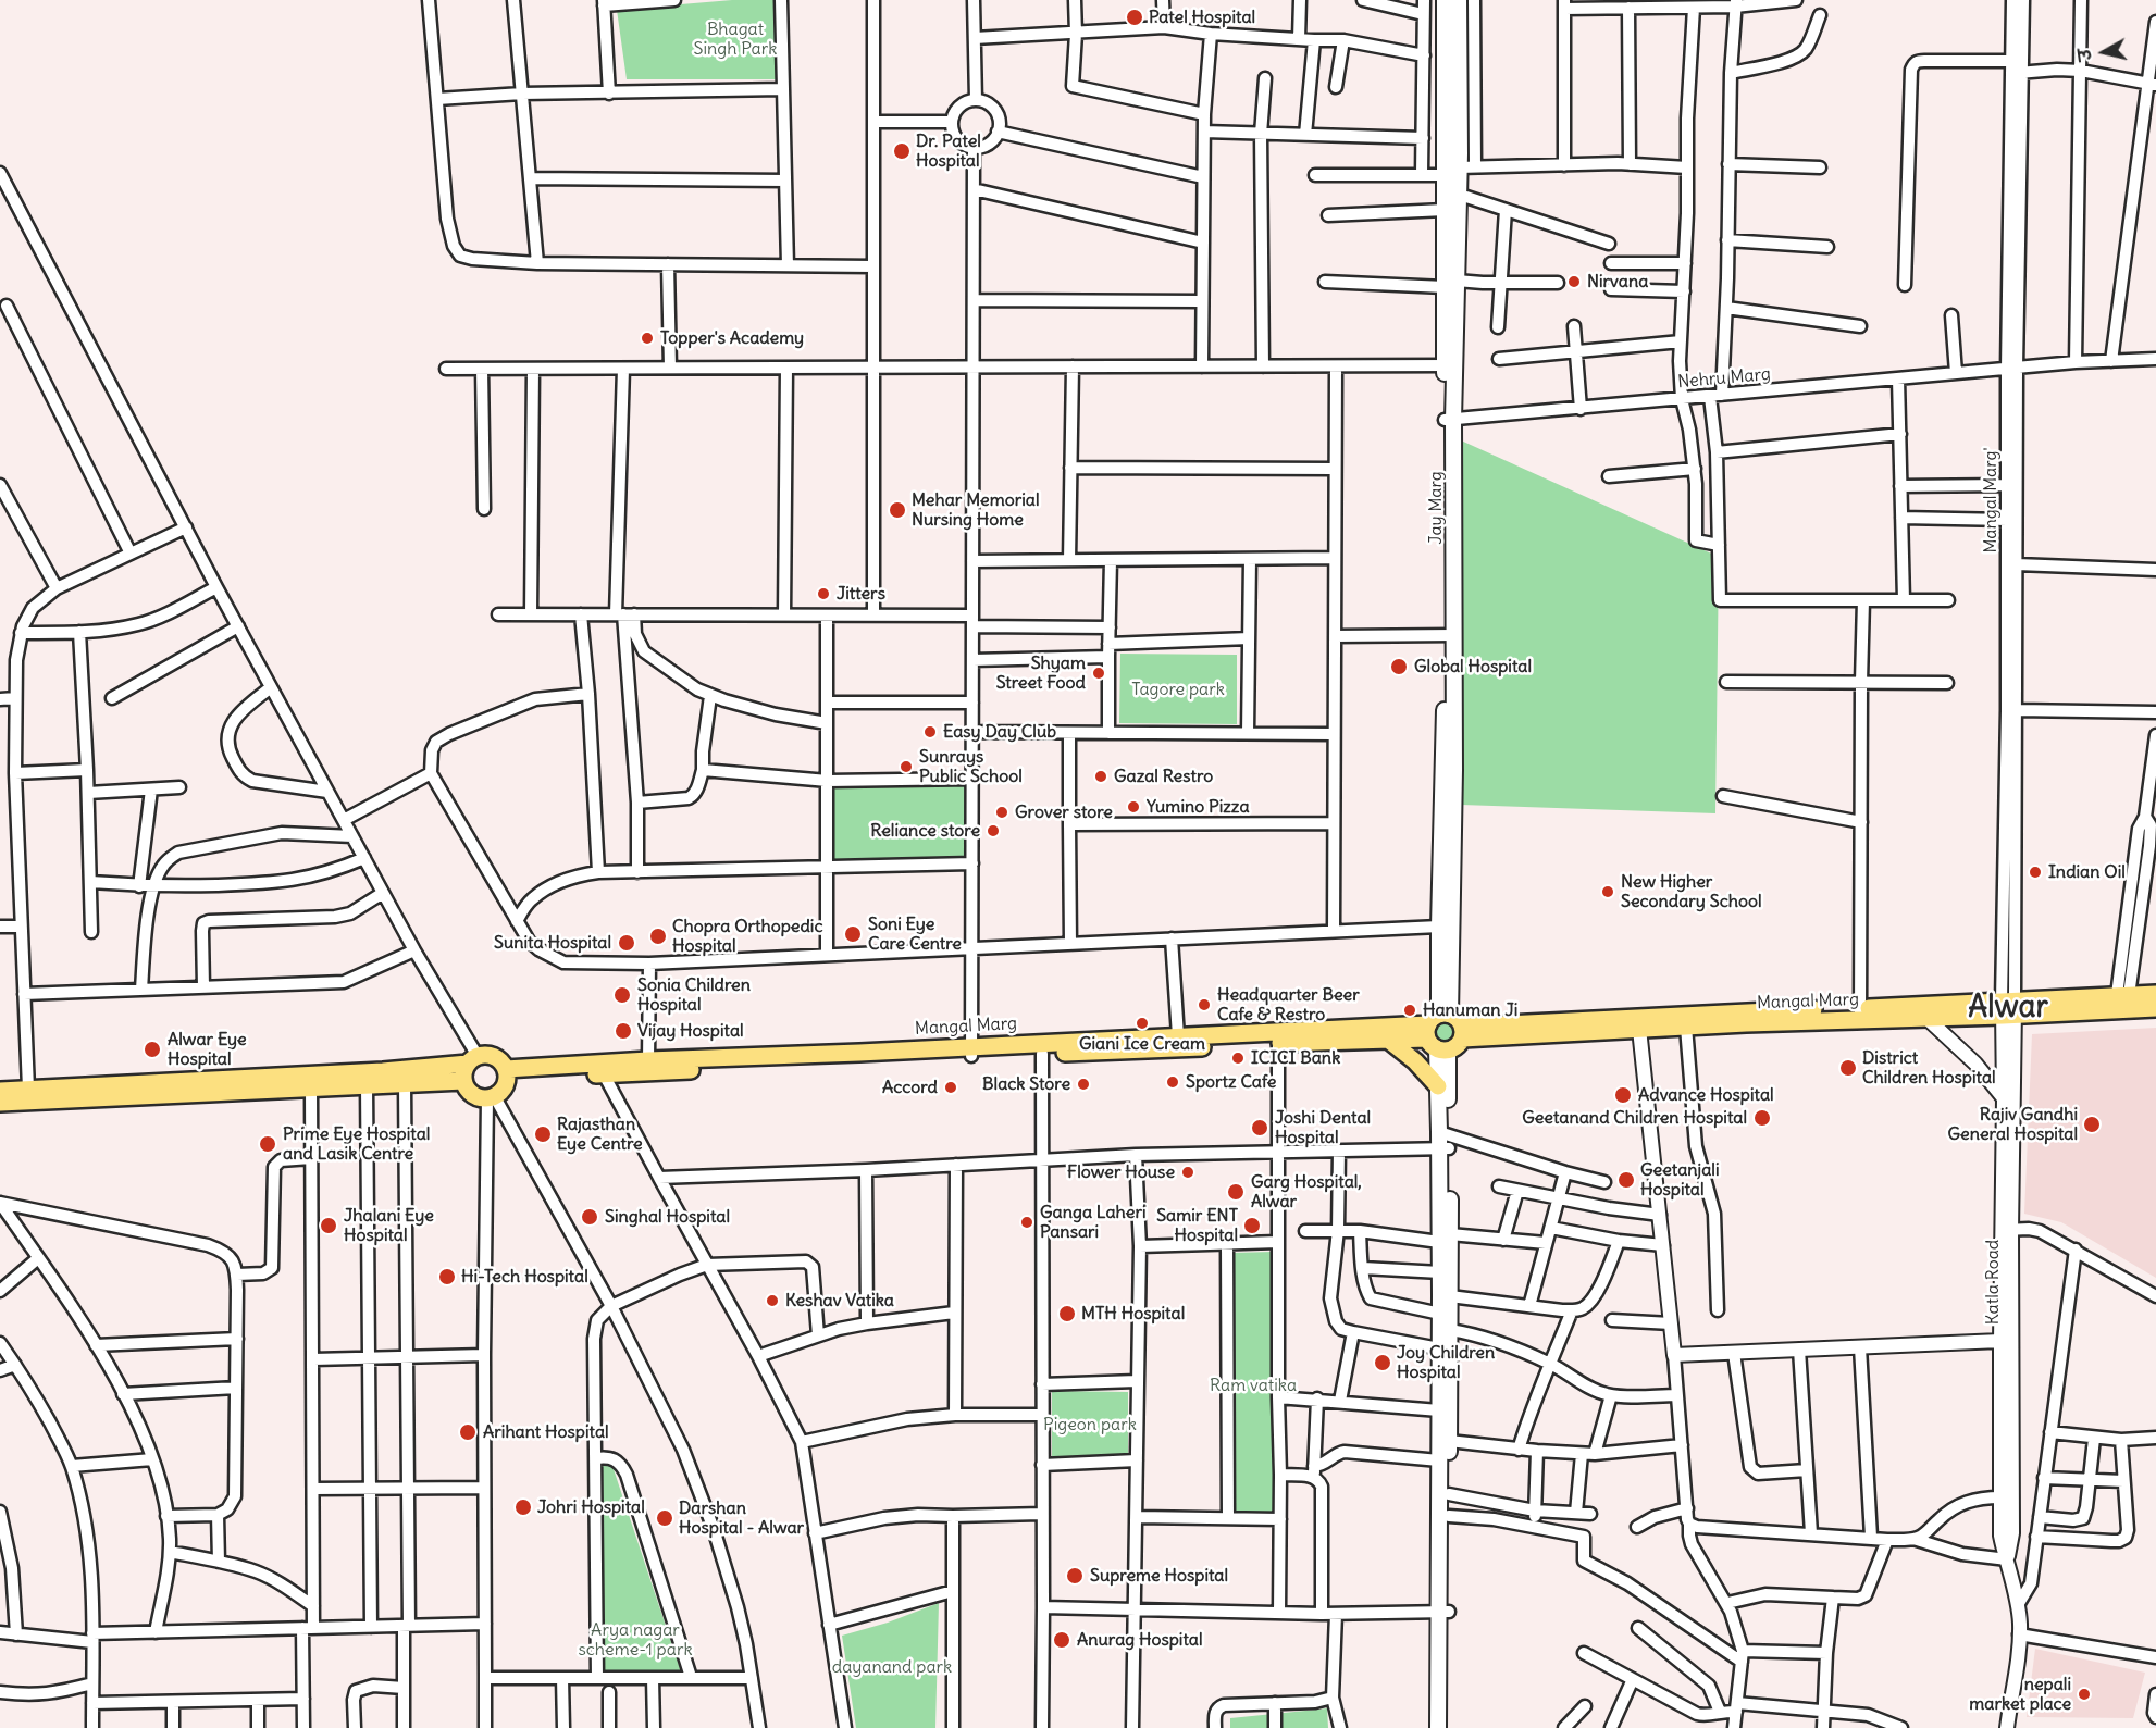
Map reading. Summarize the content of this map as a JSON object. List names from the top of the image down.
{
  "streets": {
    "main road": ["Jay Marg", "Mangal Marg"],
    "street": ["Nehru Marg", "Mangal Marg'", "Katla Road"]
  },
  "crossings": [
    ["Nehru Marg", "Mangal Marg'"],
    ["Nehru Marg", "Jay Marg"],
    ["Mangal Marg'", "Mangal Marg"],
    ["Mangal Marg'", "Katla Road"],
    ["Jay Marg", "Mangal Marg"],
    ["Mangal Marg", "Katla Road"]
  ],
  "districts": ["Alwar"],
  "parks": [
    "Bhagat Singh Park",
    "Tagore park",
    "Ram vatika",
    "Pigeon park",
    "Arya nagar scheme-1 park",
    "dayanand park"
  ],
  "places": [
    "Patel Hospital",
    "Dr. Patel Hospital",
    "Nirvana",
    "Topper's Academy",
    "Mehar Memorial Nursing Home",
    "Jitters",
    "Global Hospital",
    "Shyam Street Food",
    "Easy Day Club",
    "Sunrays Public School",
    "Gazal Restro",
    "Yumino Pizza",
    "Grover store",
    "Reliance store",
    "Indian Oil",
    "New Higher Secondary School",
    "Soni Eye Care Centre",
    "Chopra Orthopedic Hospital",
    "Sunita Hospital",
    "Sonia Children Hospital",
    "Headquarter Beer Cafe & Restro",
    "Hanuman Ji",
    "Giani Ice Cream",
    "Vijay Hospital",
    "Alwar Eye Hospital",
    "ICICI Bank",
    "District Children Hospital",
    "Sportz Cafe",
    "Black Store",
    "Accord",
    "Advance Hospital",
    "Geetanand Children Hospital",
    "Rajiv Gandhi General Hospital",
    "Joshi Dental Hospital",
    "Rajasthan Eye Centre",
    "Prime Eye Hospital and Lasik Centre",
    "Flower House",
    "Geetanjali Hospital",
    "Garg Hospital, Alwar",
    "Singhal Hospital",
    "Ganga Laheri Pansari",
    "Jhalani Eye Hospital",
    "Samir ENT Hospital",
    "Hi-Tech Hospital",
    "Keshav Vatika",
    "MTH Hospital",
    "Joy Children Hospital",
    "Arihant Hospital",
    "Johri Hospital",
    "Darshan Hospital - Alwar",
    "Supreme Hospital",
    "Anurag Hospital",
    "nepali market place"
  ],
  "north": "left"
}
